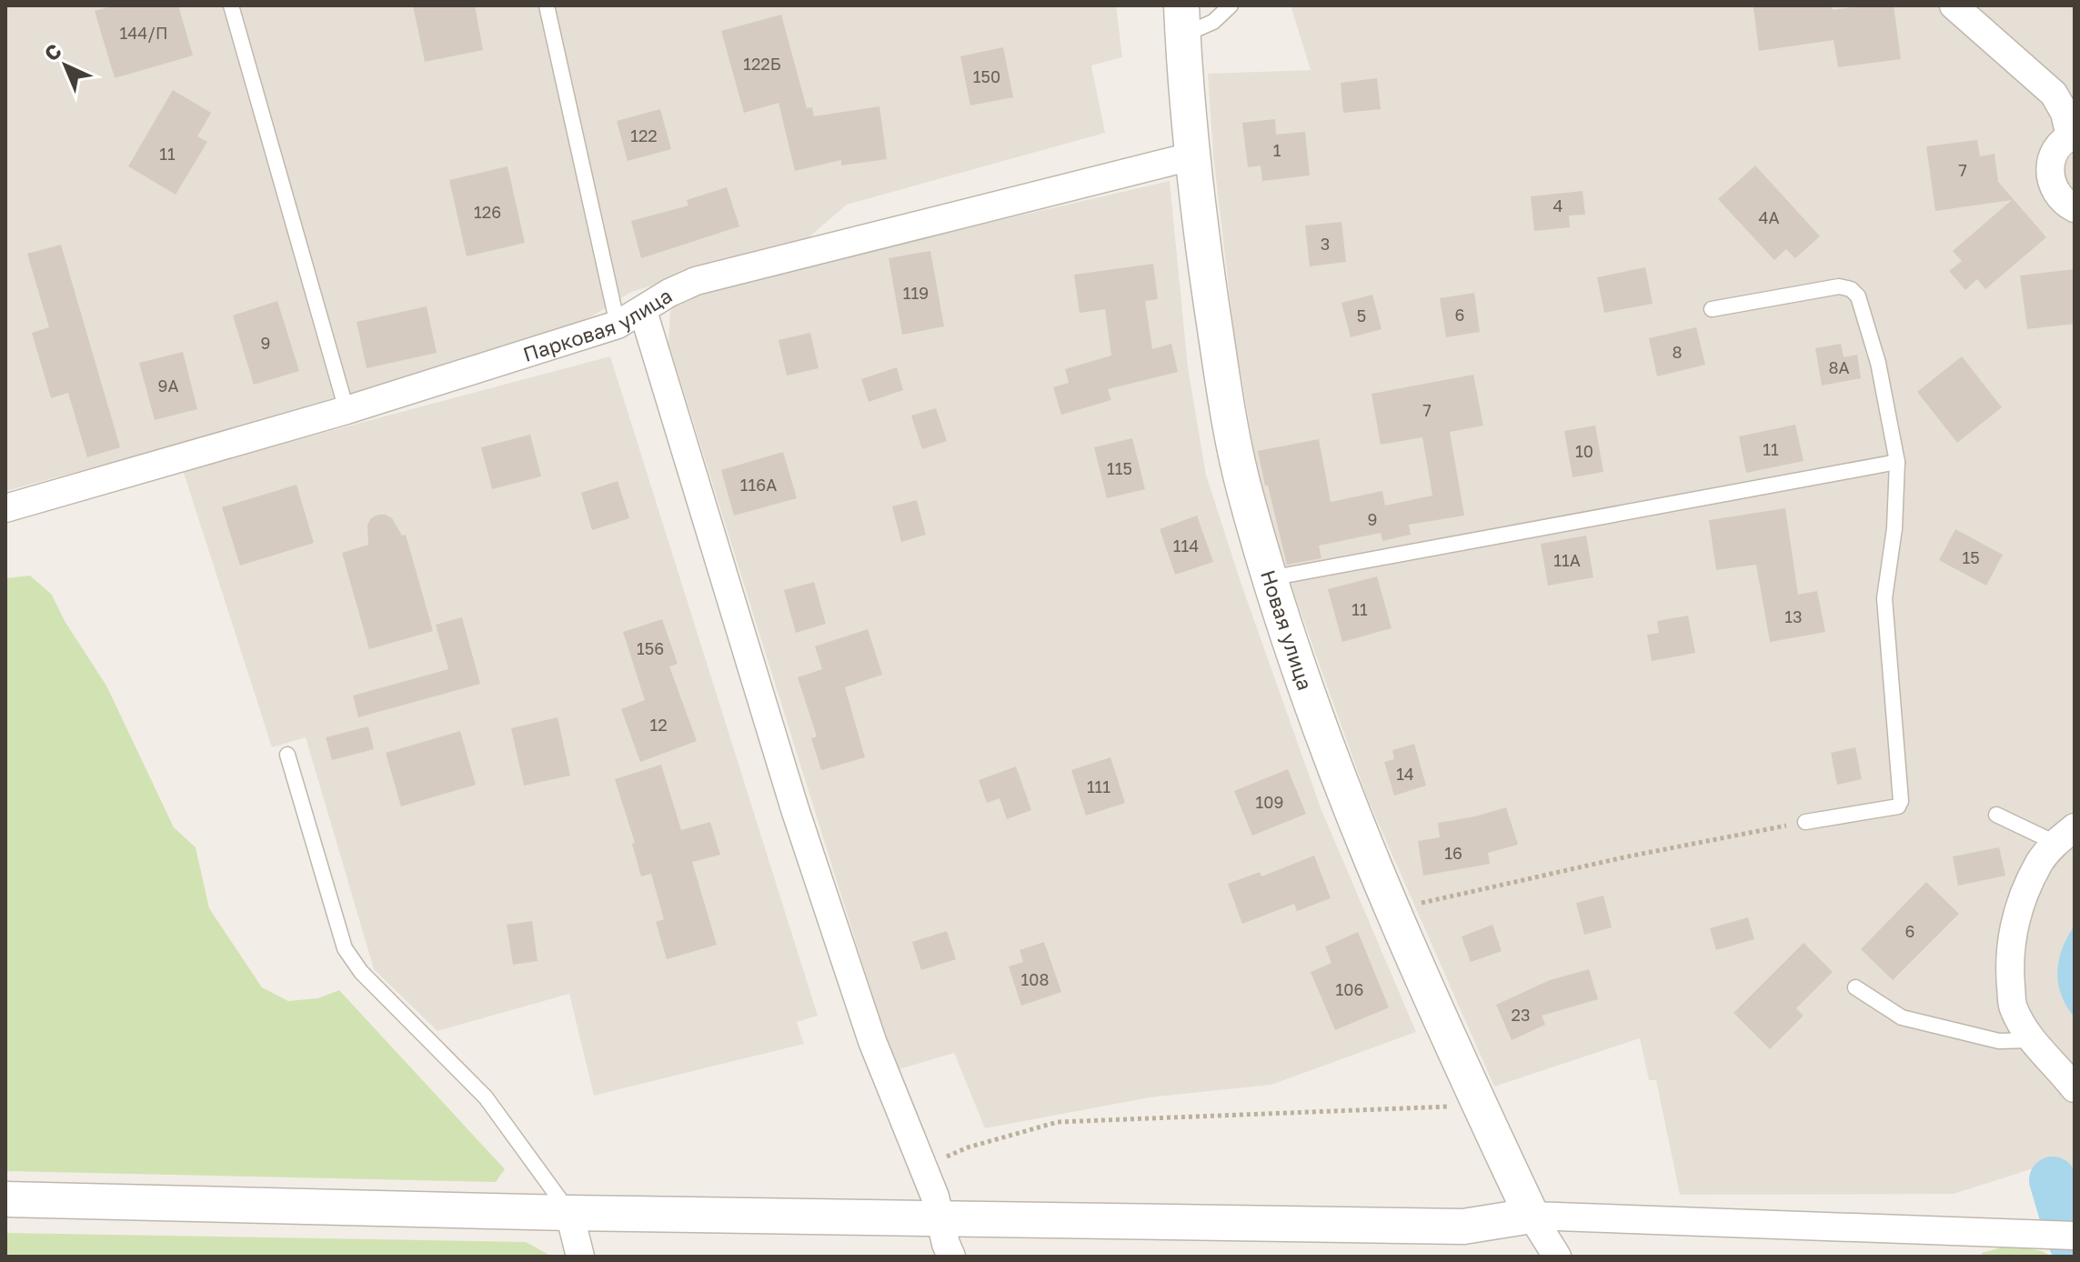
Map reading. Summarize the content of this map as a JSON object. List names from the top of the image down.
{
  "streets": {
    "street": ["Парковая улица", "Новая улица"]
  },
  "crossings": [
    ["Парковая улица", "Новая улица"]
  ],
  "house_numbers": [
    "144/П",
    "122Б",
    "150",
    "122",
    "1",
    "11",
    "7",
    "4",
    "126",
    "4А",
    "3",
    "119",
    "6",
    "5",
    "9",
    "8",
    "8А",
    "9А",
    "7",
    "11",
    "10",
    "115",
    "116А",
    "9",
    "114",
    "15",
    "11А",
    "11",
    "13",
    "156",
    "12",
    "14",
    "111",
    "109",
    "16",
    "6",
    "108",
    "106",
    "23"
  ],
  "north": "top left"
}
